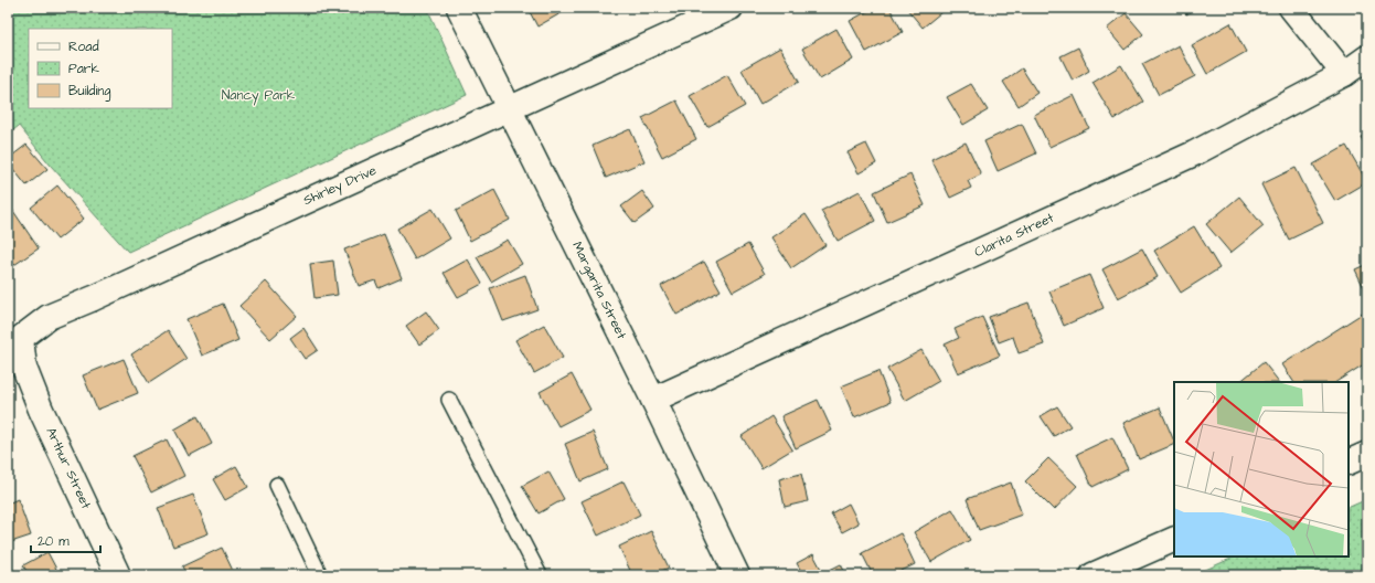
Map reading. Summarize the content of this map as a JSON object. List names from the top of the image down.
{
  "streets": {
    "street": [
      "Shirley Drive",
      "Clarita Street",
      "Margarita Street",
      "Arthur Street"
    ]
  },
  "crossings": [
    ["Shirley Drive", "Margarita Street"],
    ["Shirley Drive", "Arthur Street"],
    ["Clarita Street", "Margarita Street"]
  ],
  "parks": ["Nancy Park"],
  "legend": ["Road", "Park", "Building"],
  "scale_bar": "20 m"
}
